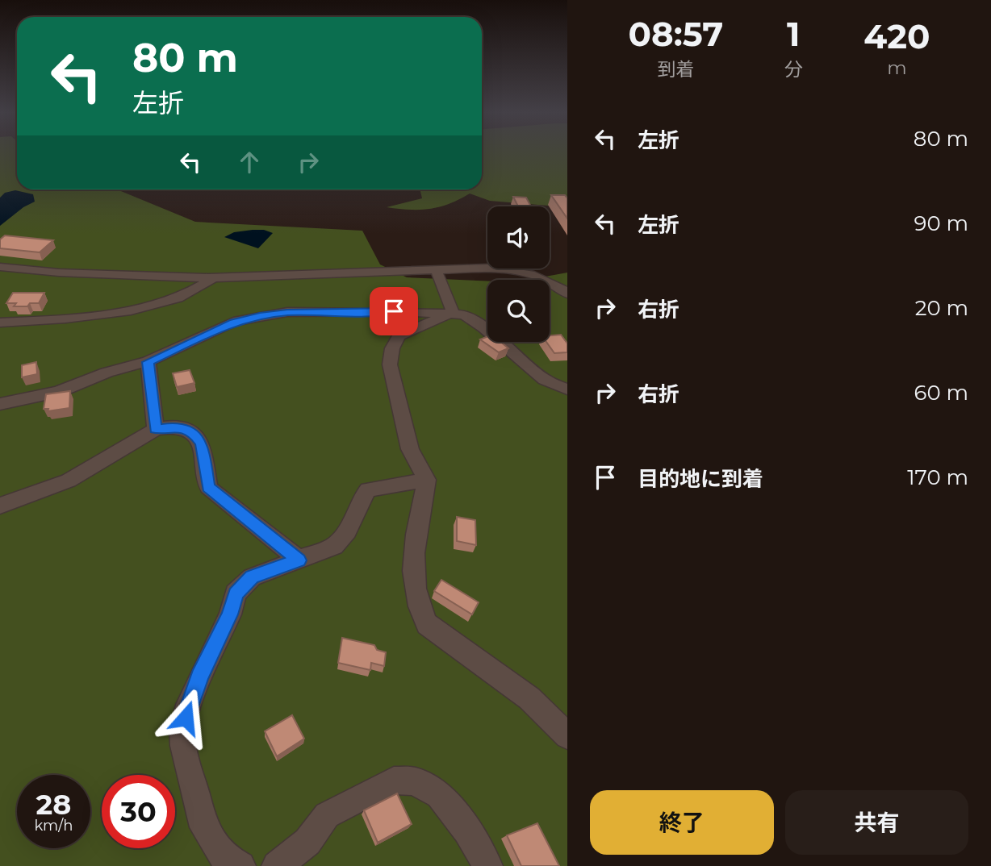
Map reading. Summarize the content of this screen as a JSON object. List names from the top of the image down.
{
  "page": {
    "eta": [
      "08:57",
      "到着",
      "1",
      "分",
      "420",
      "m"
    ],
    "turn": ["80 m", "左折"],
    "list": [
      {
        "name": "左折",
        "value": "80 m"
      },
      {
        "name": "左折",
        "value": "90 m"
      },
      {
        "name": "右折",
        "value": "20 m"
      },
      {
        "name": "右折",
        "value": "60 m"
      },
      {
        "name": "目的地に到着",
        "value": "170 m"
      }
    ],
    "speed": "28 km/h",
    "limit": "30",
    "buttons": ["終了", "共有"]
  }
}
